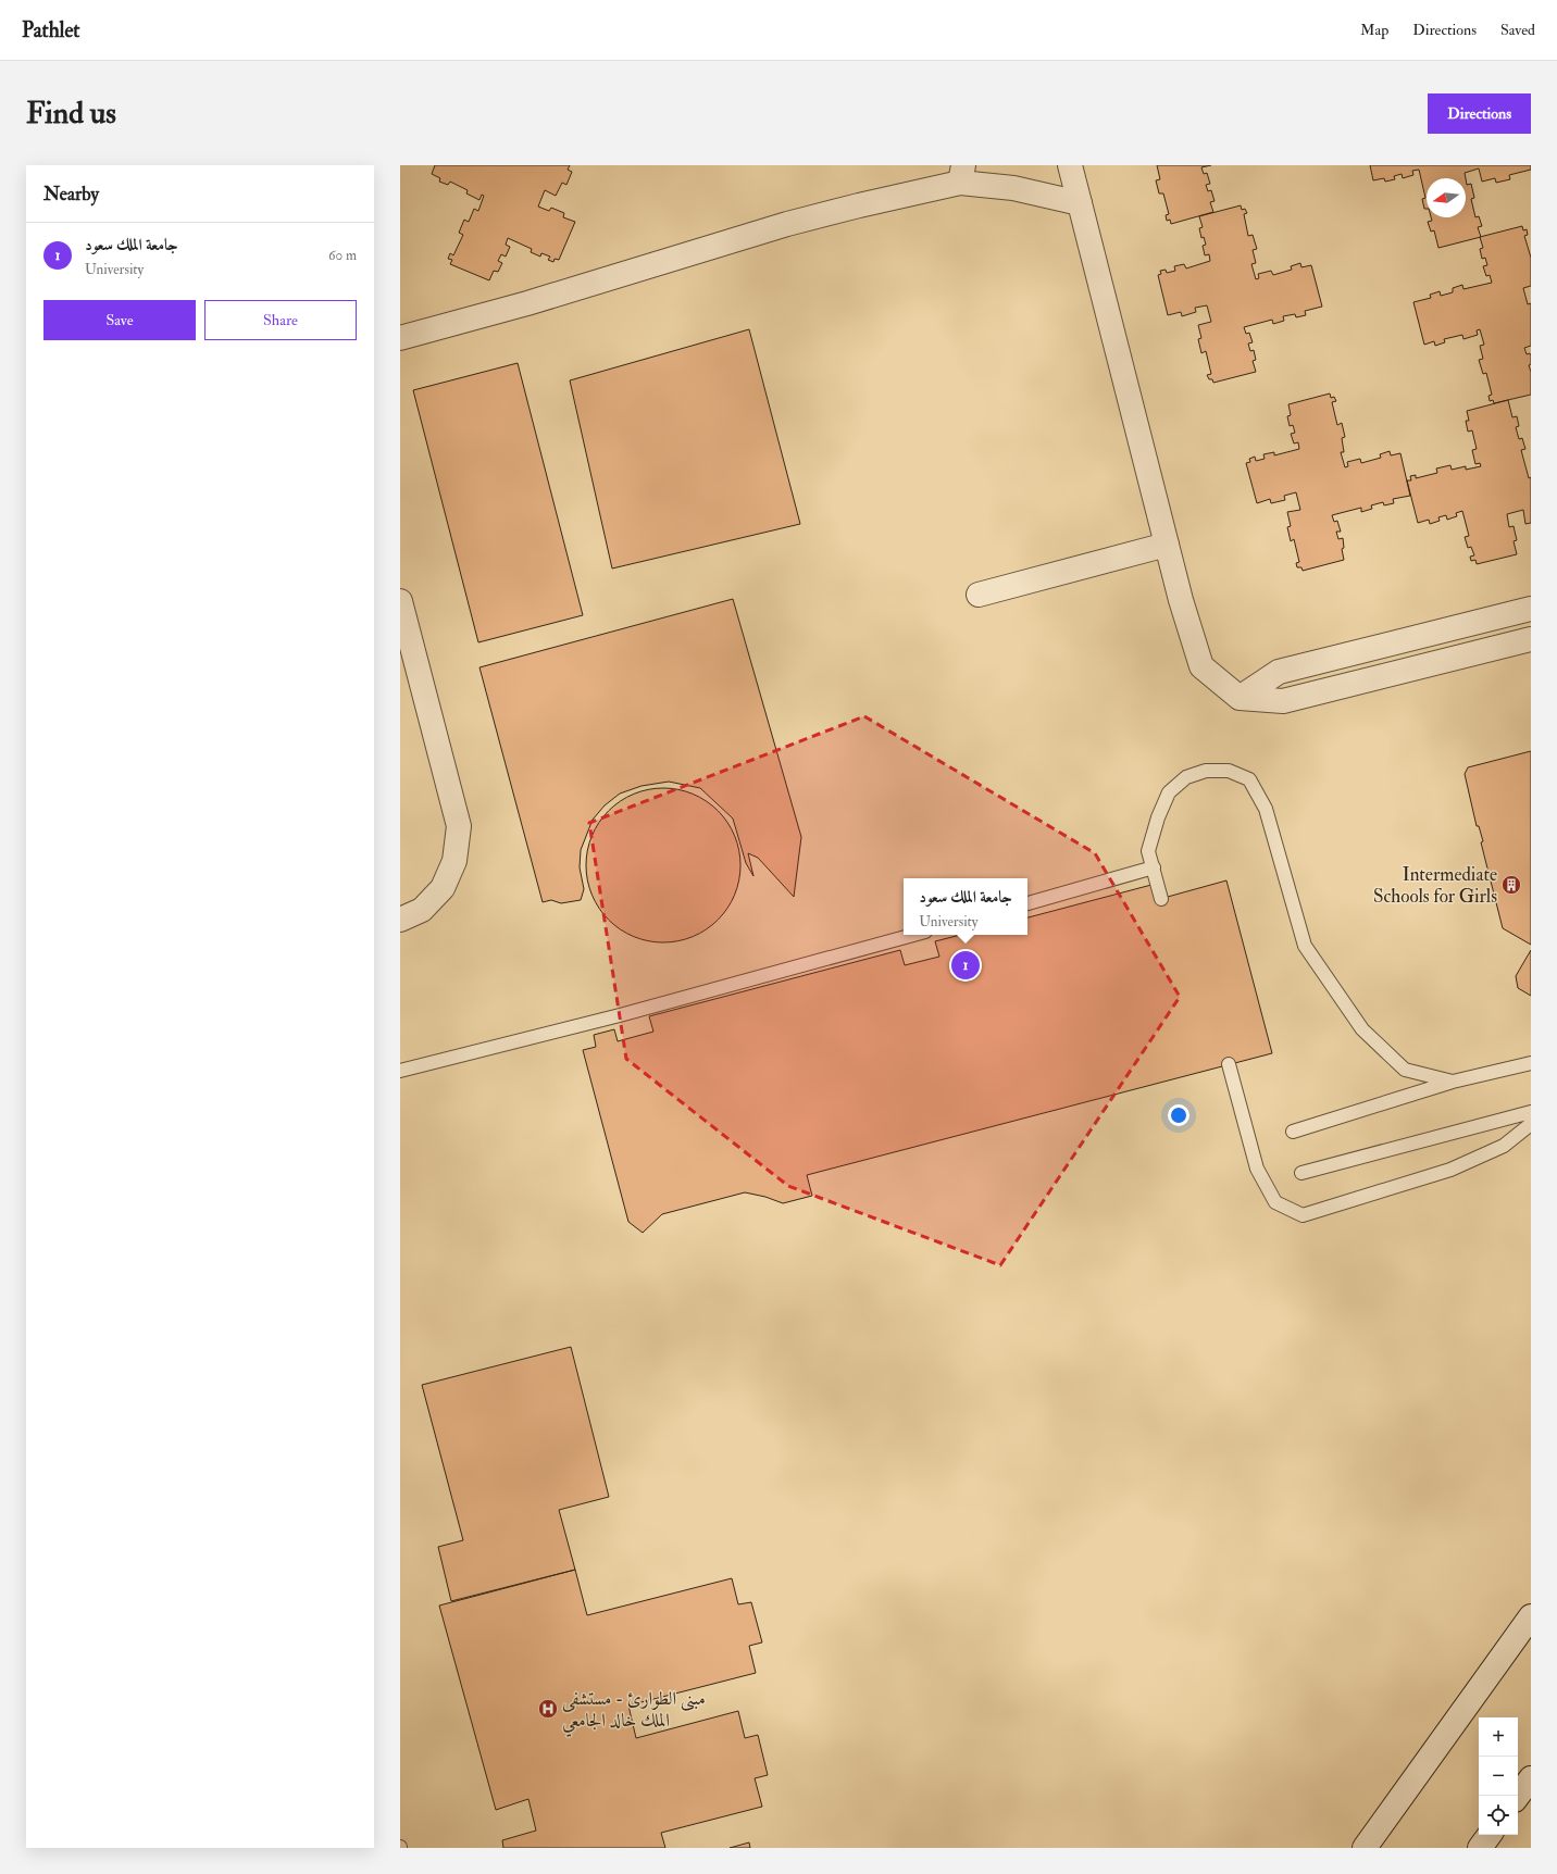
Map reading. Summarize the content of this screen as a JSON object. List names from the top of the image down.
{
  "places": {
    "building": ["Intermediate Schools for Girls"],
    "hospital": ["مبنى الطوارئ - مستشفى الملك خالد الجامعي"]
  },
  "north": "left",
  "page": {
    "header": "Pathlet",
    "nav": ["Map", "Directions", "Saved"],
    "buttons": [
      "Directions",
      ["Save", "Share"]
    ],
    "title": "Find us",
    "heading": "Nearby",
    "list": [
      {
        "mark": "1",
        "name": "جامعة الملك سعود",
        "note": "University",
        "value": "60 m"
      }
    ],
    "popup": ["جامعة الملك سعود", "University"],
    "pins": "1",
    "map_buttons": ["+", "−"]
  }
}
